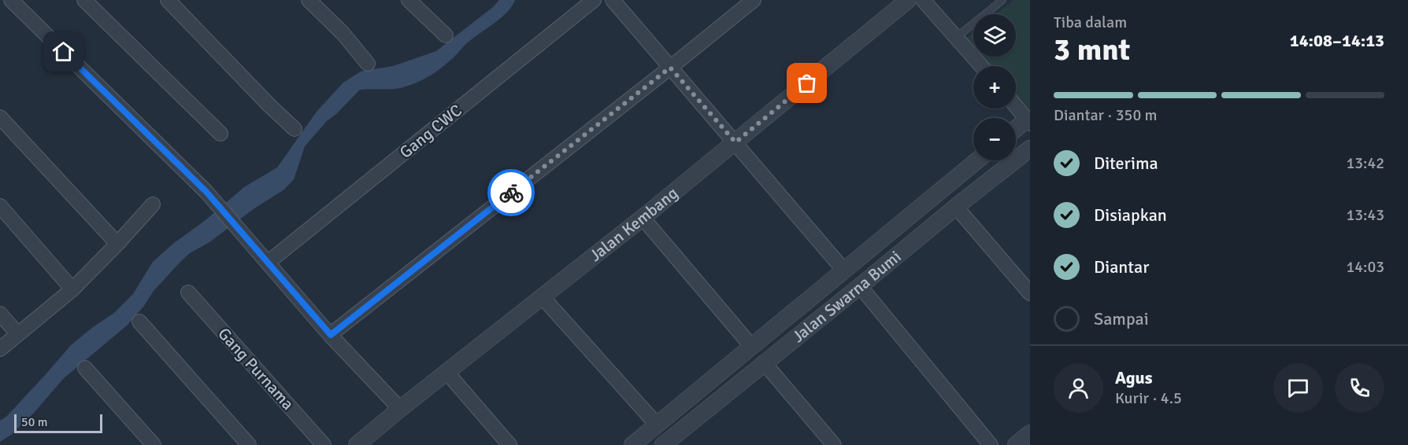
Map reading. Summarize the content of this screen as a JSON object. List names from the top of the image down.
{
  "streets": {
    "street": [
      "Gang CWC",
      "Jalan Kembang",
      "Jalan Swarna Bumi",
      "Gang Purnama"
    ]
  },
  "scale_bar": "50 m",
  "page": {
    "heading": ["3 mnt", "Tiba dalam", "14:08–14:13"],
    "panel": ["Agus", "Kurir · 4.5"],
    "map_buttons": ["+", "−"],
    "bar": "Diantar · 350 m",
    "list": [
      ["Diterima", "13:42"],
      ["Disiapkan", "13:43"],
      ["Diantar", "14:03"],
      "Sampai"
    ],
    "scale": "50 m"
  }
}
